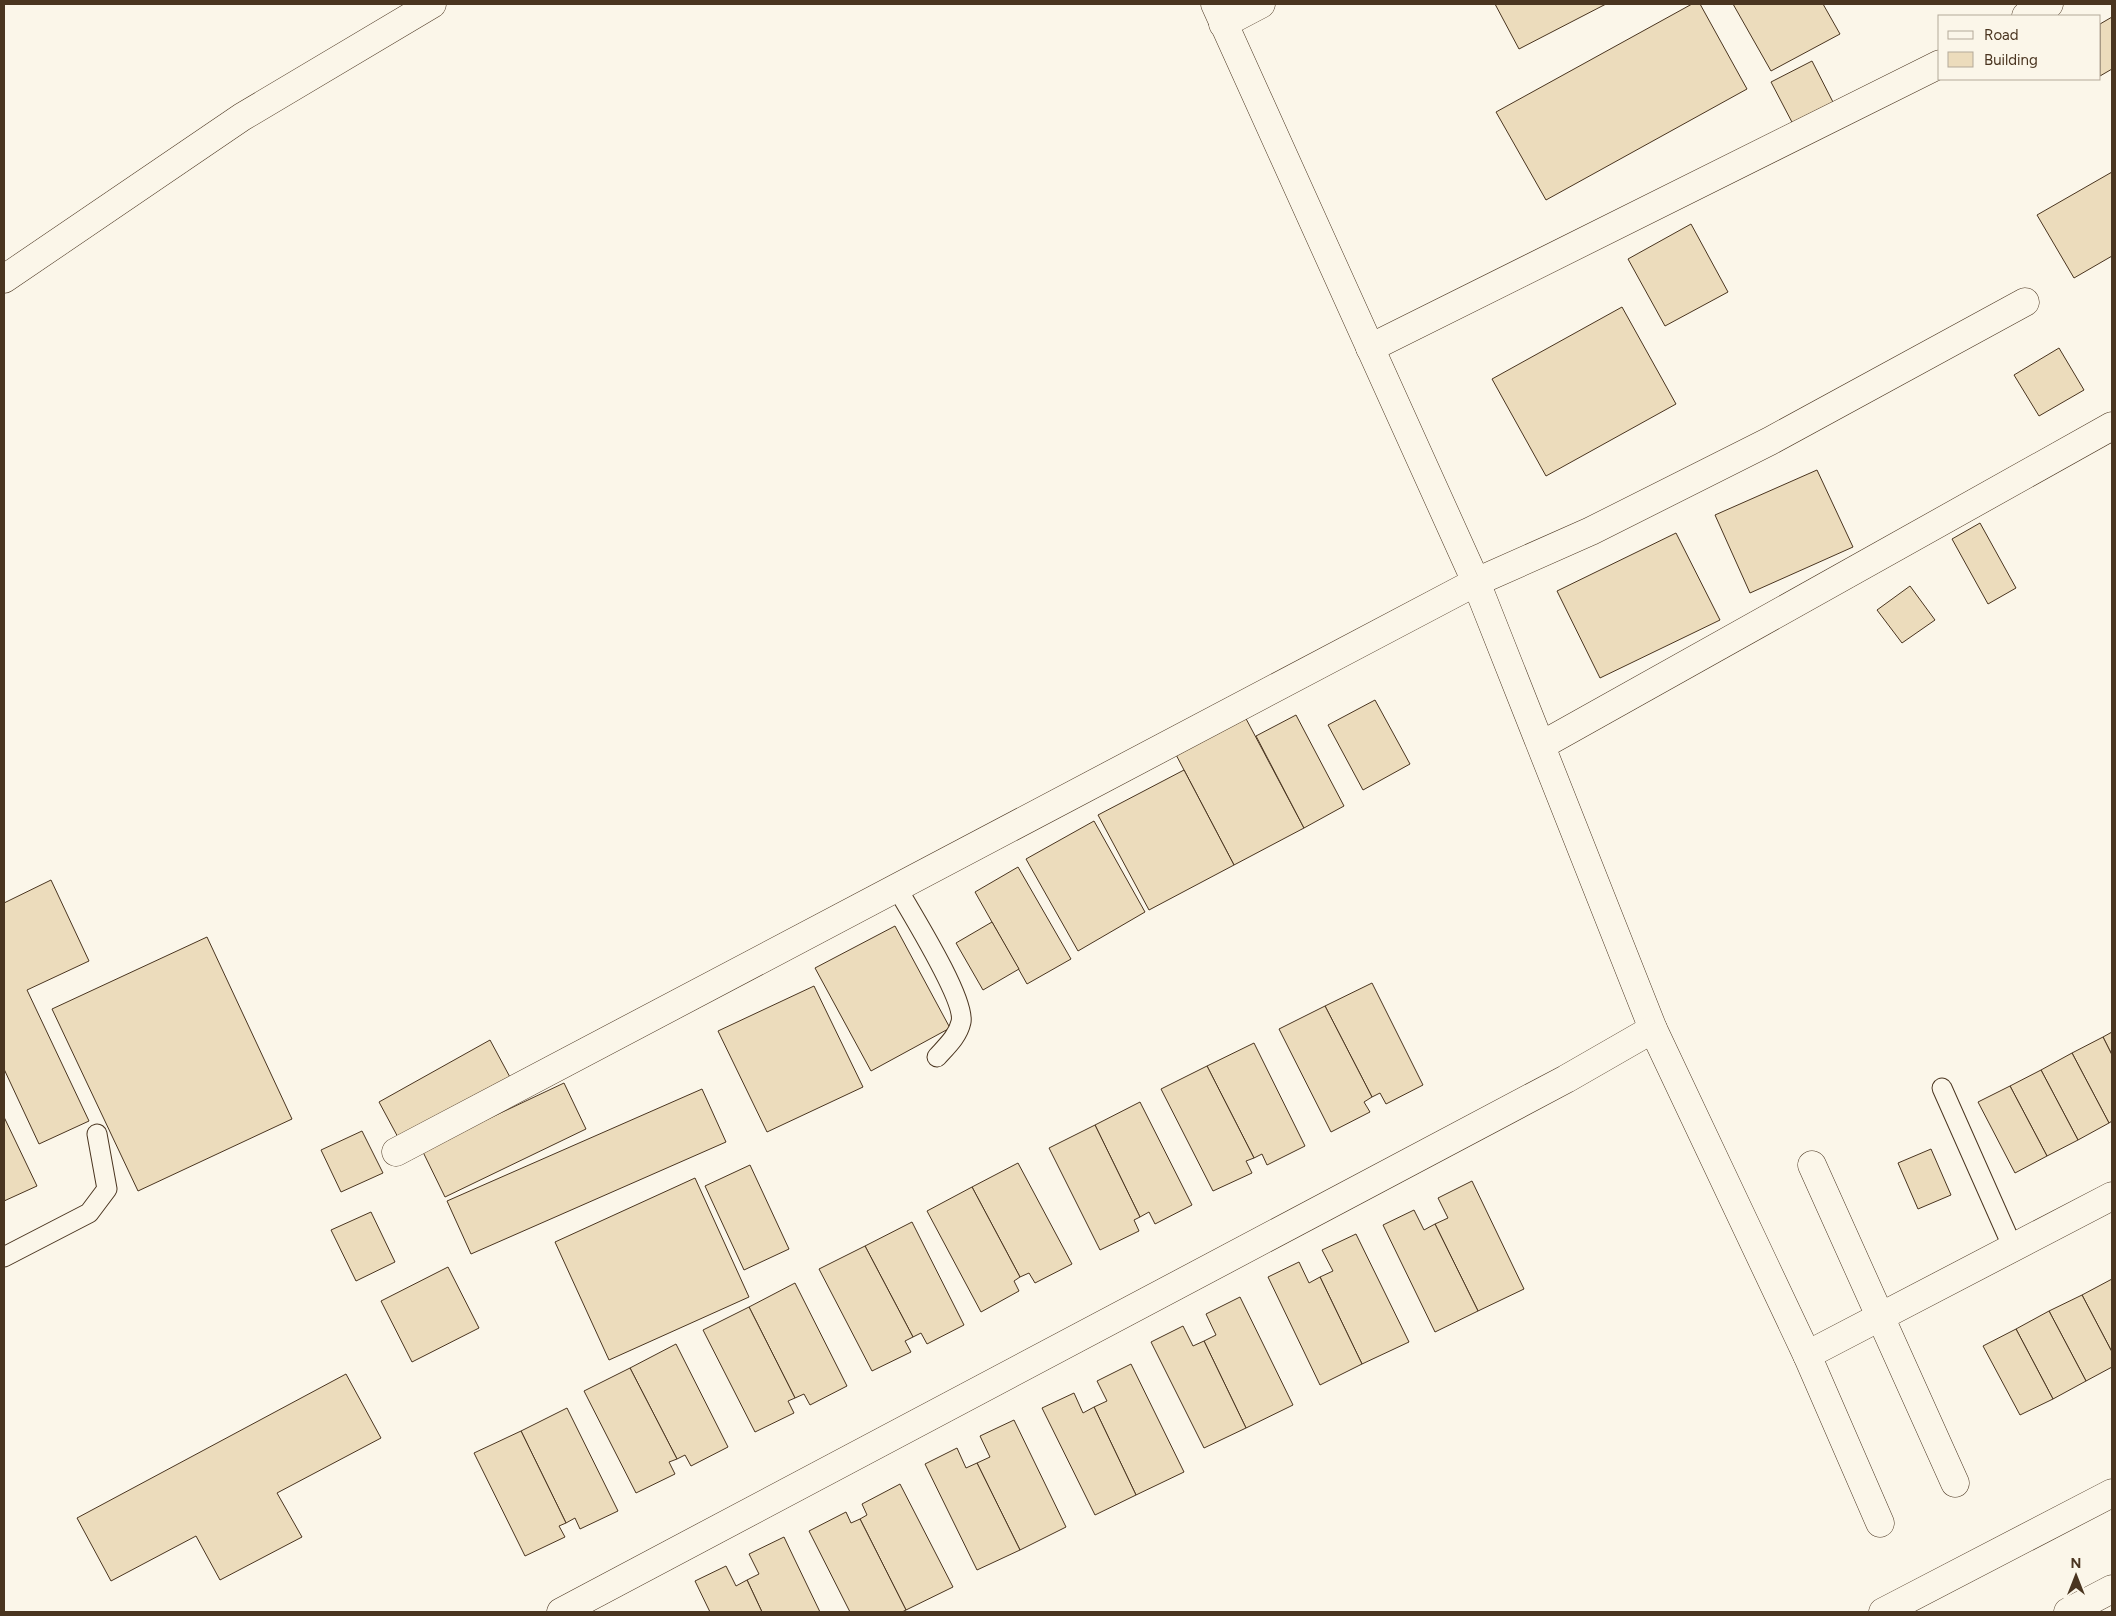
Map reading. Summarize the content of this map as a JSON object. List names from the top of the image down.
{
  "legend": ["Road", "Building"],
  "north": "top"
}
